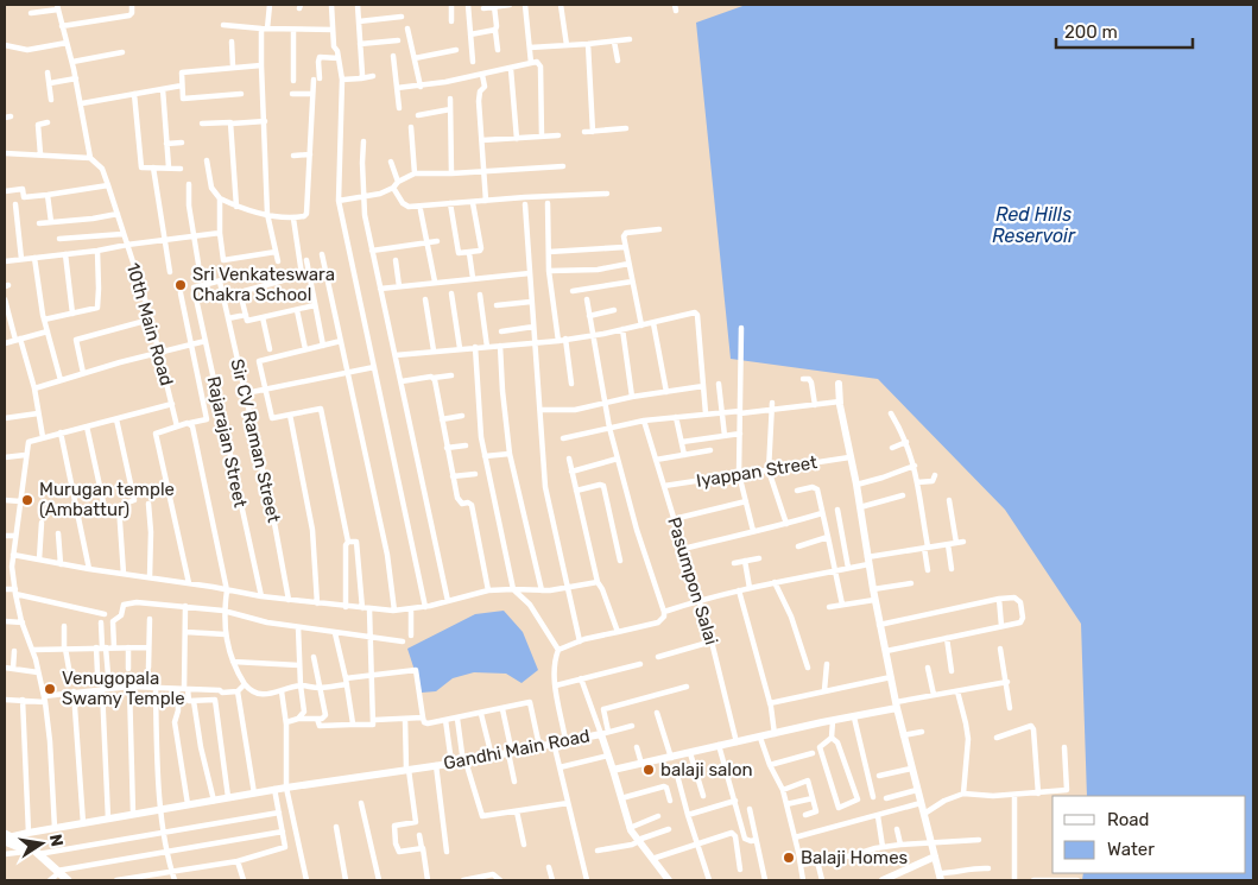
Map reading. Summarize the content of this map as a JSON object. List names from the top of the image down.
{
  "streets": {
    "street": [
      "10th Main Road",
      "Sir CV Raman Street",
      "Rajarajan Street",
      "Iyappan Street",
      "Pasumpon Salai",
      "Gandhi Main Road"
    ]
  },
  "crossings": [
    ["Sir CV Raman Street", "Rajarajan Street"],
    ["Iyappan Street", "Pasumpon Salai"]
  ],
  "water": ["Red Hills Reservoir"],
  "places": [
    "Sri Venkateswara Chakra School",
    "Murugan temple (Ambattur)",
    "Venugopala Swamy Temple",
    "balaji salon",
    "Balaji Homes"
  ],
  "legend": ["Road", "Water"],
  "scale_bar": "200 m",
  "north": "right"
}
